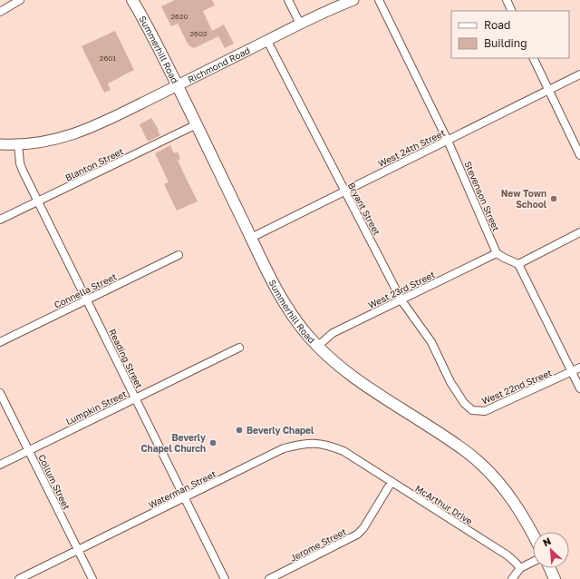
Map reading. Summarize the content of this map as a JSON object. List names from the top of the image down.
{
  "streets": {
    "main road": ["Summerhill Road"],
    "street": [
      "Richmond Road",
      "West 24th Street",
      "Blanton Street",
      "Stevenson Street",
      "Bryant Street",
      "West 23rd Street",
      "Connella Street",
      "Reading Street",
      "West 22nd Street",
      "Lumpkin Street",
      "Collum Street",
      "Waterman Street",
      "McArthur Drive",
      "Jerome Street"
    ]
  },
  "crossings": [
    ["Summerhill Road", "Richmond Road"],
    ["Summerhill Road", "West 24th Street"],
    ["Summerhill Road", "Blanton Street"],
    ["Summerhill Road", "West 23rd Street"],
    ["Richmond Road", "Bryant Street"],
    ["Richmond Road", "Reading Street"],
    ["West 24th Street", "Stevenson Street"],
    ["West 24th Street", "Bryant Street"],
    ["Blanton Street", "Reading Street"],
    ["Stevenson Street", "West 23rd Street"],
    ["Bryant Street", "West 23rd Street"],
    ["Bryant Street", "West 22nd Street"],
    ["Connella Street", "Reading Street"],
    ["Reading Street", "Lumpkin Street"],
    ["Reading Street", "Waterman Street"],
    ["Lumpkin Street", "Collum Street"],
    ["Collum Street", "Waterman Street"],
    ["Waterman Street", "McArthur Drive"],
    ["McArthur Drive", "Jerome Street"]
  ],
  "places": ["New Town School", "Beverly Chapel", "Beverly Chapel Church"],
  "house_numbers": ["2620", "2602", "2601"],
  "legend": ["Road", "Building"],
  "north": "top left"
}
